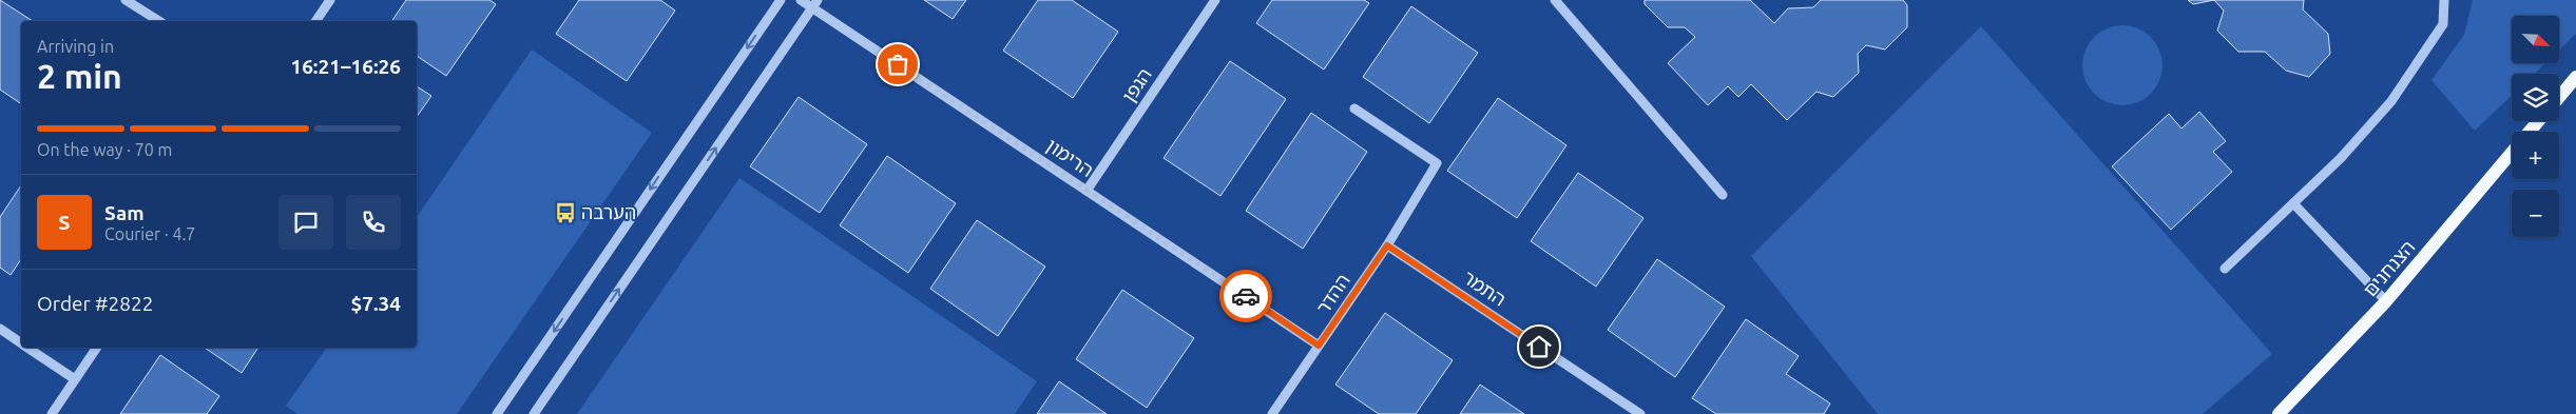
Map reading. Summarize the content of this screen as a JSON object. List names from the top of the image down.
{
  "streets": {
    "main road": ["הצנחנים"],
    "street": [
      "הגפן",
      "הרימון",
      "התמר",
      "ההדר"
    ]
  },
  "crossings": [
    ["הגפן", "הרימון"],
    ["הרימון", "ההדר"],
    ["התמר", "ההדר"]
  ],
  "places": {
    "bus stop": ["הערבה"]
  },
  "north": "bottom right",
  "page": {
    "map_buttons": ["+", "−"],
    "heading": ["2 min", "Arriving in", "16:21–16:26"],
    "panel": [
      "Sam",
      "Courier · 4.7",
      "Order #2822",
      "$7.34"
    ],
    "bar": "On the way · 70 m",
    "round": "S"
  }
}
